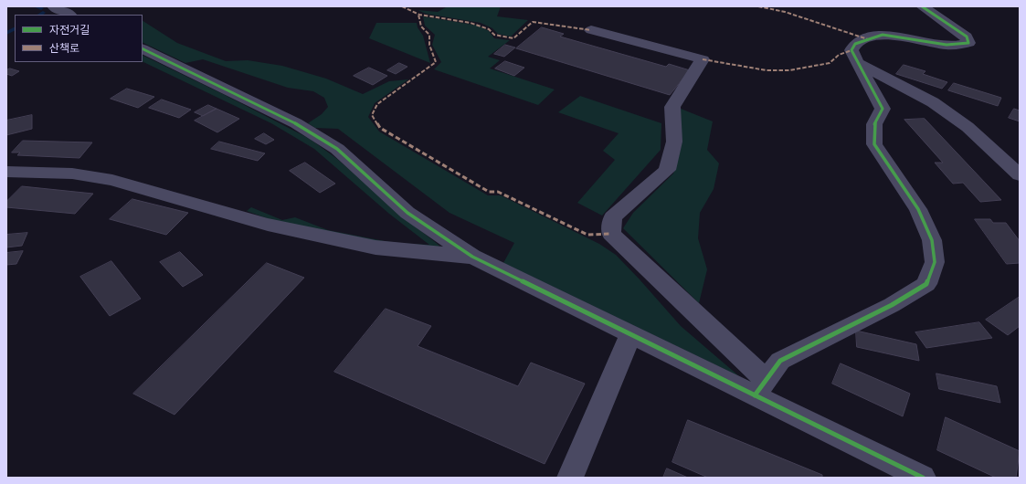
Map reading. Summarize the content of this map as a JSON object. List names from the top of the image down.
{
  "legend": ["자전거길", "산책로"]
}
